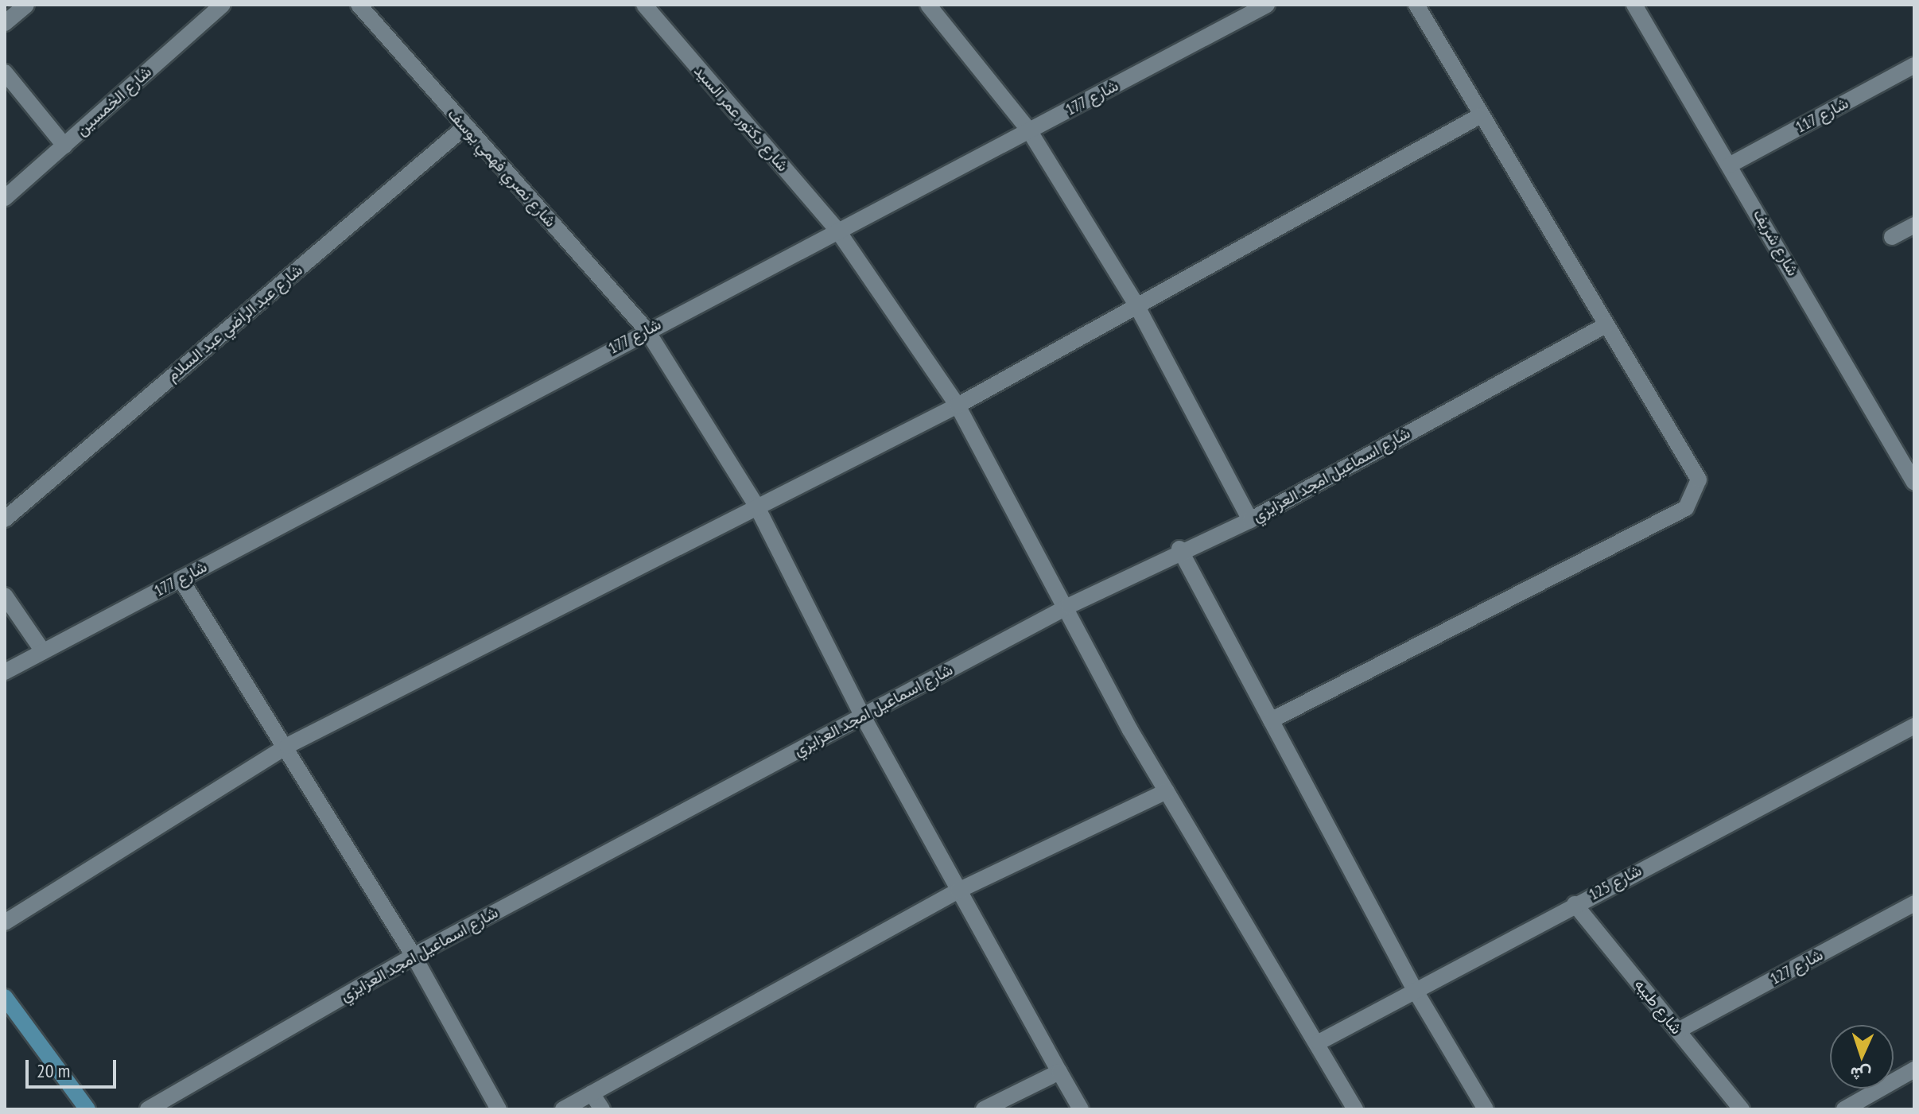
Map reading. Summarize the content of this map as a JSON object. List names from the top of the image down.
{
  "streets": {
    "street": [
      "شارع 177",
      "شارع الخمسين",
      "شارع 117",
      "شارع دكتور عمر السيد",
      "شارع نصري فهمي يوسف",
      "شارع شريف",
      "شارع عبد الراضي عبد السلام",
      "شارع اسماعيل امجد العزايزي",
      "شارع 125",
      "شارع 127",
      "شارع طيبه"
    ]
  },
  "crossings": [
    ["شارع 177", "شارع دكتور عمر السيد"],
    ["شارع 177", "شارع نصري فهمي يوسف"],
    ["شارع 117", "شارع شريف"],
    ["شارع دكتور عمر السيد", "شارع اسماعيل امجد العزايزي"],
    ["شارع دكتور عمر السيد", "شارع 125"],
    ["شارع نصري فهمي يوسف", "شارع عبد الراضي عبد السلام"],
    ["شارع نصري فهمي يوسف", "شارع اسماعيل امجد العزايزي"],
    ["شارع 125", "شارع طيبه"],
    ["شارع 127", "شارع طيبه"]
  ],
  "scale_bar": "20 m",
  "north": "bottom"
}
